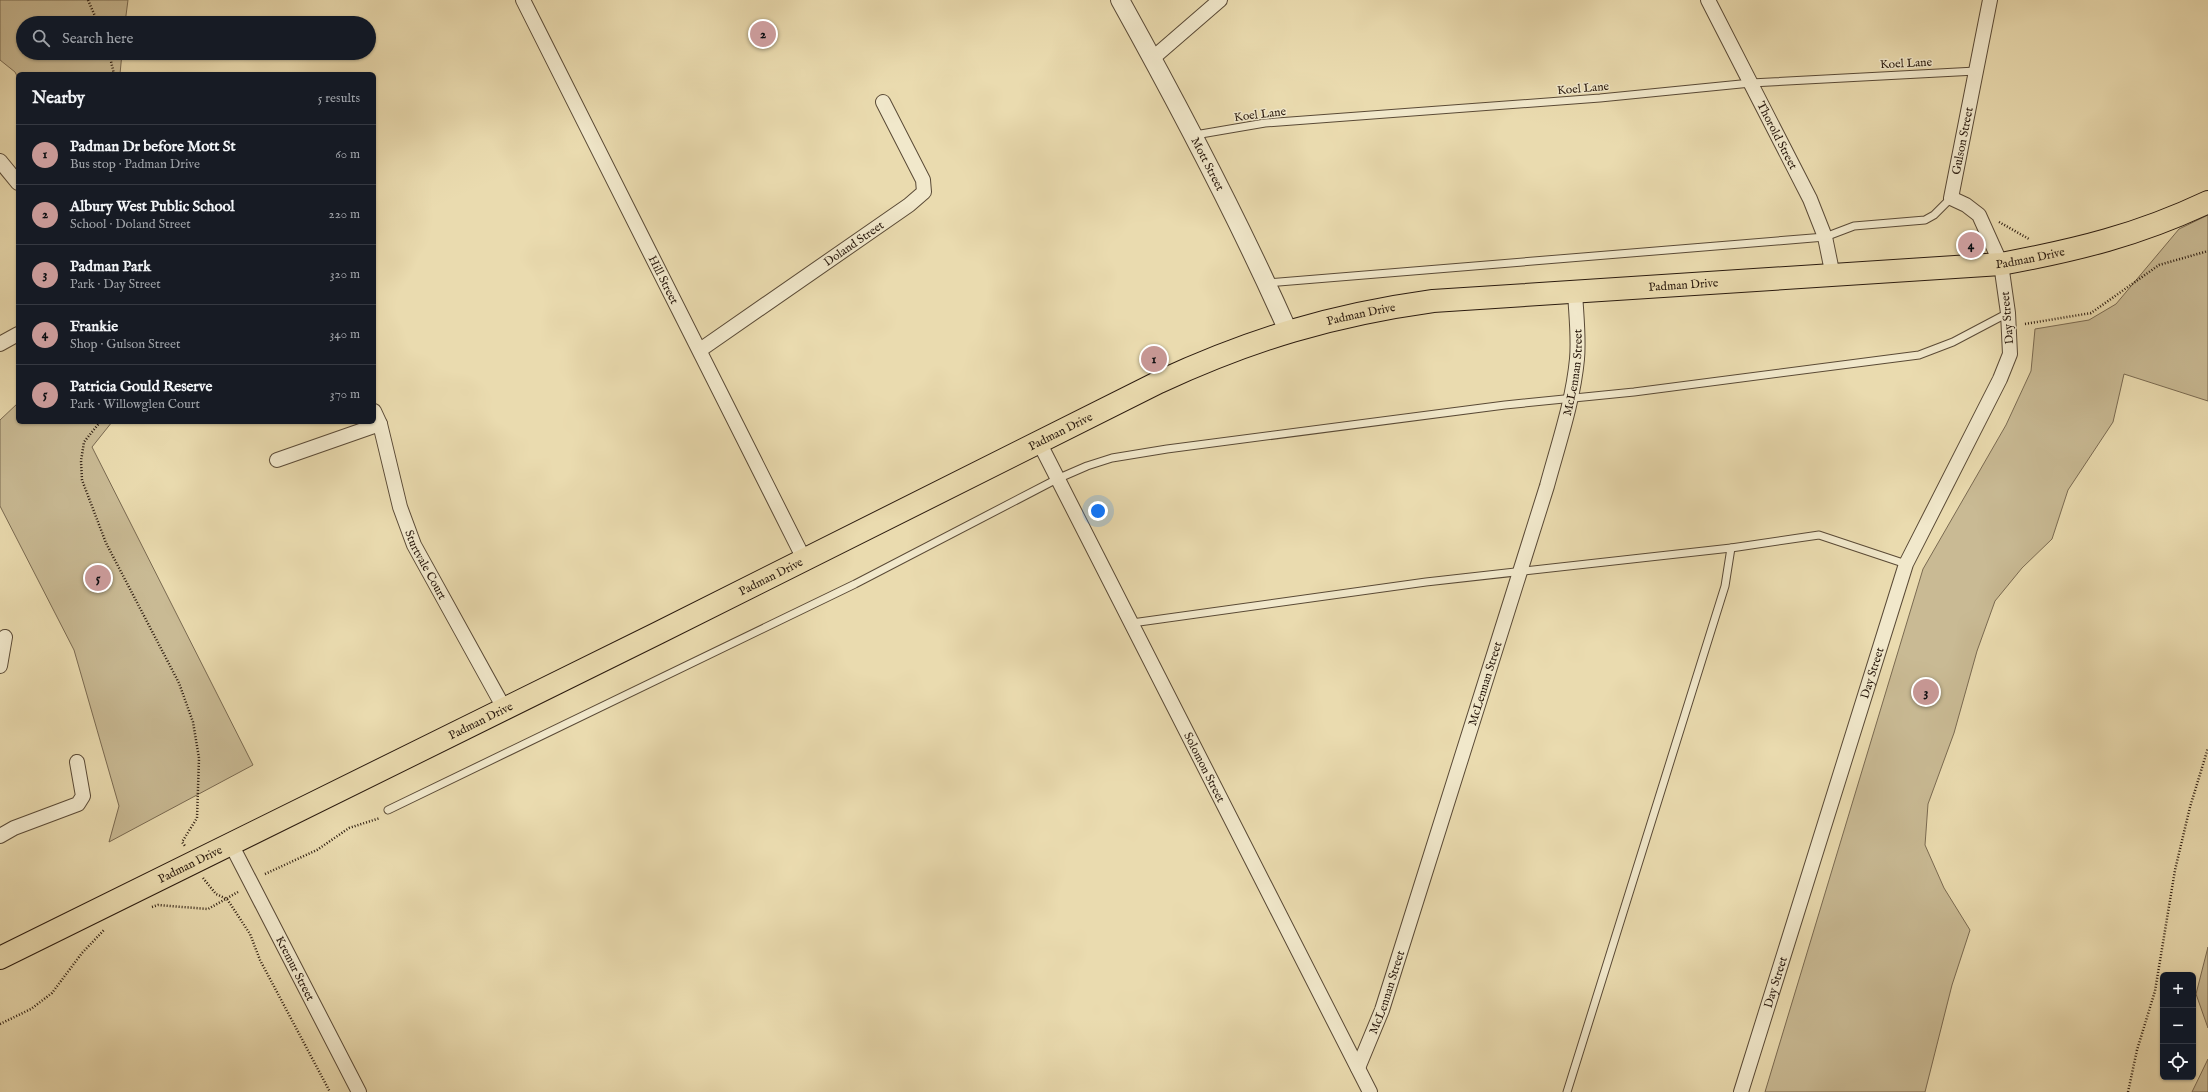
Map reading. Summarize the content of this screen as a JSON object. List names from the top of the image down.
{
  "streets": {
    "main road": ["Padman Drive"],
    "street": [
      "Thorold Street",
      "Gulson Street",
      "Mott Street",
      "Doland Street",
      "Hill Street",
      "Day Street",
      "McLennan Street",
      "Sturtvale Court",
      "Solomon Street",
      "Kremur Street"
    ],
    "lane": ["Koel Lane"]
  },
  "crossings": [
    ["Koel Lane", "Thorold Street"],
    ["Koel Lane", "Gulson Street"],
    ["Koel Lane", "Mott Street"],
    ["Thorold Street", "Padman Drive"],
    ["Mott Street", "Padman Drive"],
    ["Doland Street", "Hill Street"],
    ["Padman Drive", "Hill Street"],
    ["Padman Drive", "Day Street"],
    ["Padman Drive", "McLennan Street"],
    ["Padman Drive", "Sturtvale Court"],
    ["Padman Drive", "Solomon Street"],
    ["Padman Drive", "Kremur Street"],
    ["McLennan Street", "Solomon Street"]
  ],
  "page": {
    "search": "Search here",
    "pins": [
      "2",
      "4",
      "1",
      "5",
      "3"
    ],
    "heading": ["Nearby", "5 results"],
    "list": [
      {
        "mark": "1",
        "name": "Padman Dr before Mott St",
        "note": "Bus stop · Padman Drive",
        "value": "60 m"
      },
      {
        "mark": "2",
        "name": "Albury West Public School",
        "note": "School · Doland Street",
        "value": "220 m"
      },
      {
        "mark": "3",
        "name": "Padman Park",
        "note": "Park · Day Street",
        "value": "320 m"
      },
      {
        "mark": "4",
        "name": "Frankie",
        "note": "Shop · Gulson Street",
        "value": "340 m"
      },
      {
        "mark": "5",
        "name": "Patricia Gould Reserve",
        "note": "Park · Willowglen Court",
        "value": "370 m"
      }
    ],
    "map_buttons": ["+", "−"]
  }
}
